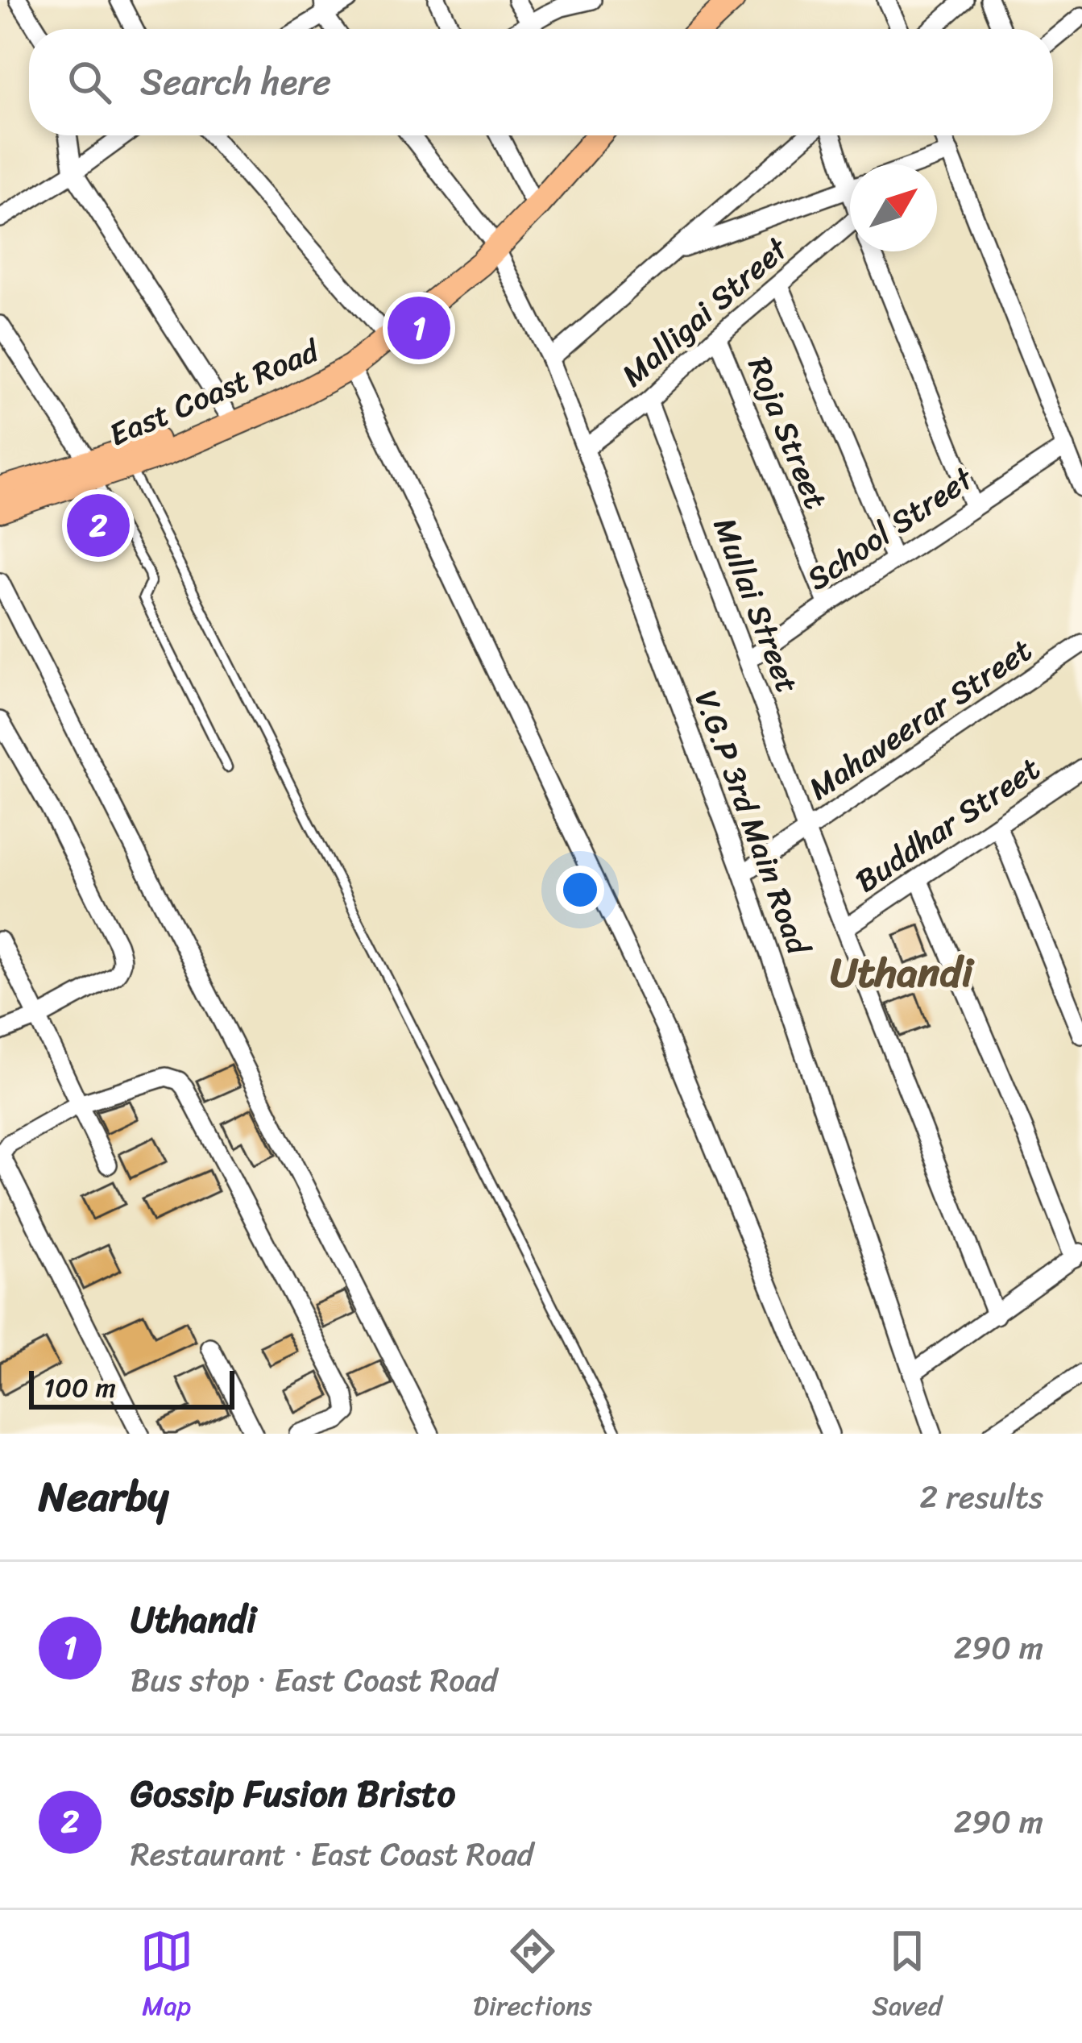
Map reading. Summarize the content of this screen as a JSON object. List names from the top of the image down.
{
  "streets": {
    "main road": ["East Coast Road"],
    "street": [
      "Malligai Street",
      "Roja Street",
      "School Street",
      "Mullai Street",
      "Mahaveerar Street",
      "V.G.P 3rd Main Road",
      "Buddhar Street"
    ]
  },
  "crossings": [
    ["Malligai Street", "Roja Street"],
    ["Malligai Street", "Mullai Street"],
    ["Malligai Street", "V.G.P 3rd Main Road"],
    ["East Coast Road", "V.G.P 3rd Main Road"],
    ["Roja Street", "School Street"],
    ["School Street", "Mullai Street"],
    ["Mullai Street", "Mahaveerar Street"],
    ["Mullai Street", "Buddhar Street"],
    ["Mahaveerar Street", "V.G.P 3rd Main Road"]
  ],
  "districts": ["Uthandi"],
  "scale_bar": "100 m",
  "north": "top right",
  "page": {
    "search": "Search here",
    "pins": ["1", "2"],
    "scale": "100 m",
    "heading": ["Nearby", "2 results"],
    "list": [
      {
        "mark": "1",
        "name": "Uthandi",
        "note": "Bus stop · East Coast Road",
        "value": "290 m"
      },
      {
        "mark": "2",
        "name": "Gossip Fusion Bristo",
        "note": "Restaurant · East Coast Road",
        "value": "290 m"
      }
    ],
    "nav": ["Map", "Directions", "Saved"]
  }
}
